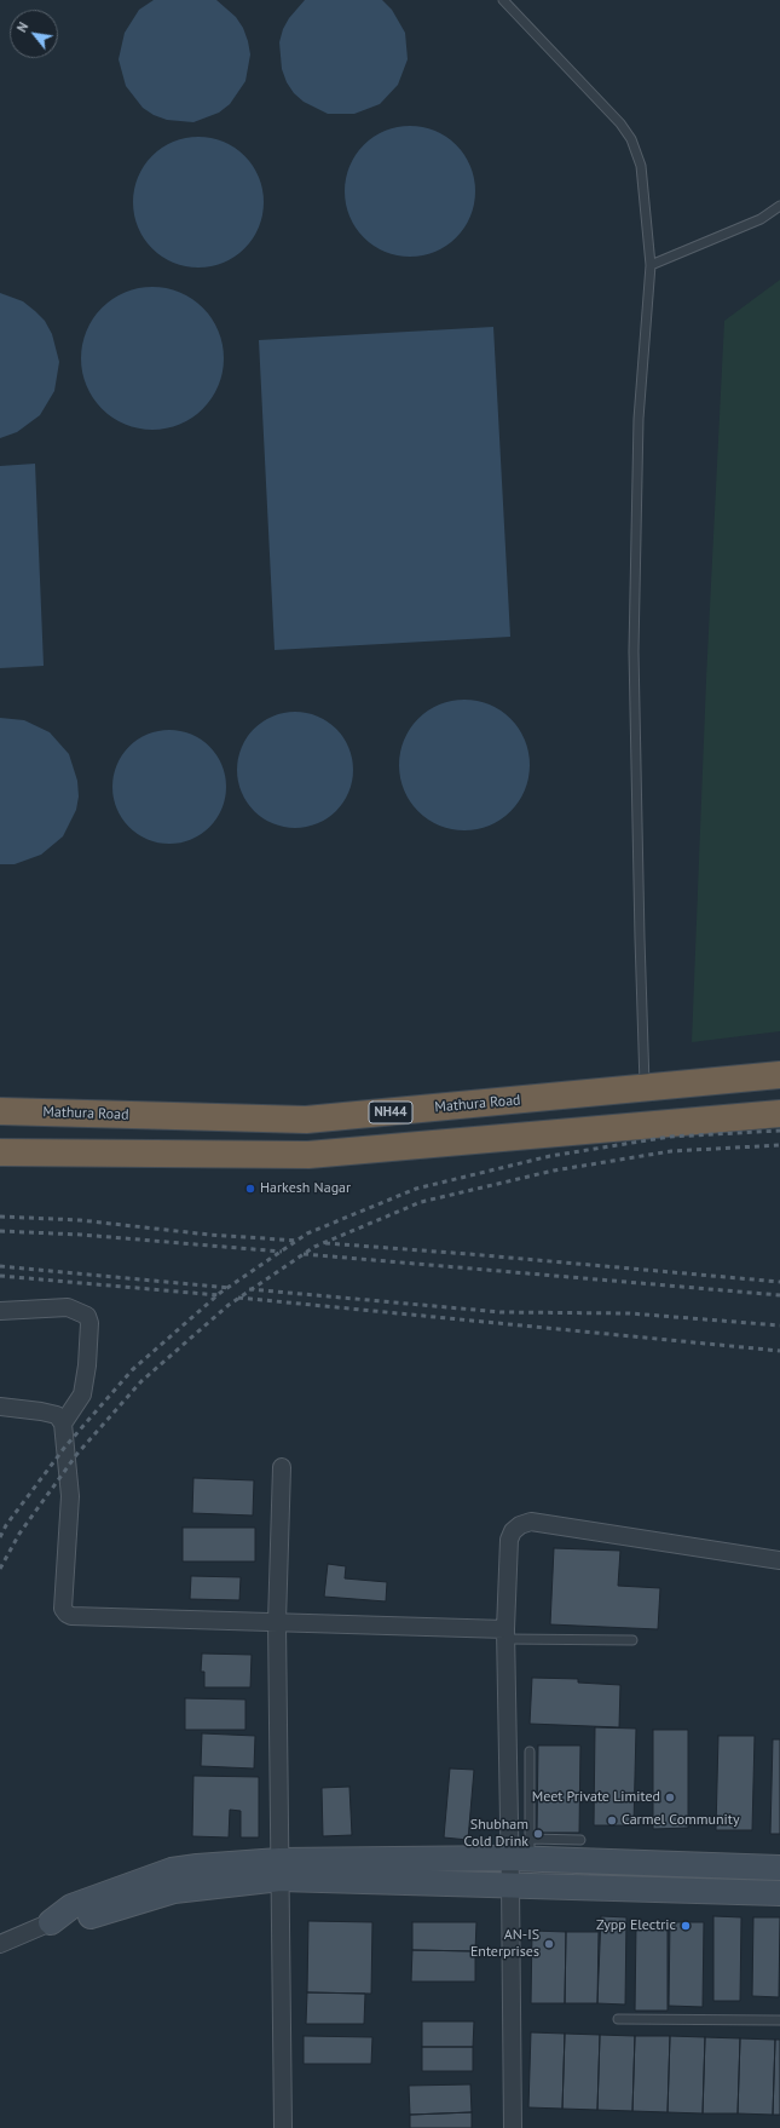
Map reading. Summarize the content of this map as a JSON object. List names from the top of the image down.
{
  "streets": {
    "highway": ["Mathura Road", "NH44"]
  },
  "places": [
    "Harkesh Nagar",
    "Meet Private Limited",
    "Carmel Community",
    "Shubham Cold Drink",
    "Zypp Electric",
    "AN-IS Enterprises"
  ],
  "north": "top left"
}
